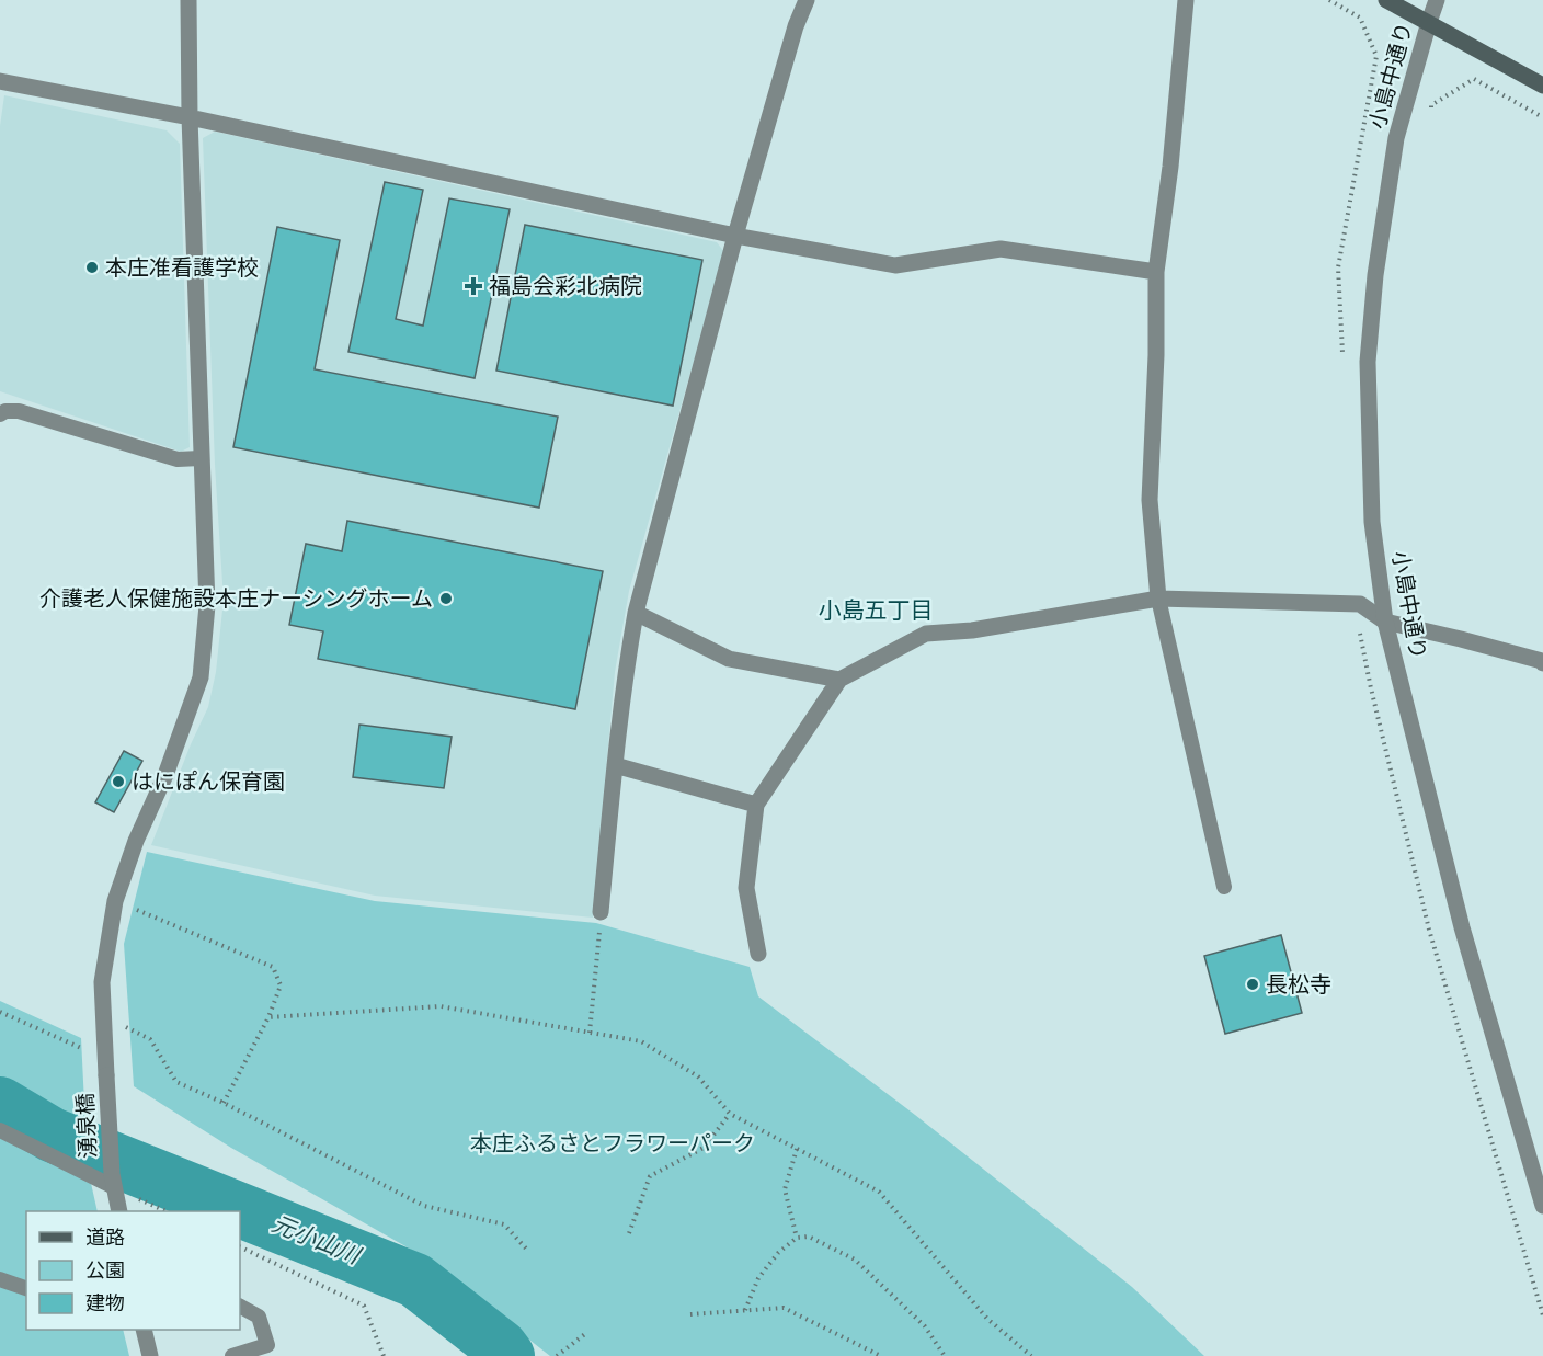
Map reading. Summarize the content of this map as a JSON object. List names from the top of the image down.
{
  "streets": {
    "street": ["小島中通り", "湧泉橋"]
  },
  "districts": ["小島五丁目"],
  "water": ["元小山川"],
  "parks": ["本庄ふるさとフラワーパーク"],
  "places": {
    "other": [
      "本庄准看護学校",
      "介護老人保健施設本庄ナーシングホーム",
      "はにぽん保育園",
      "長松寺"
    ],
    "health": ["福島会彩北病院"]
  },
  "legend": ["道路", "公園", "建物"]
}
